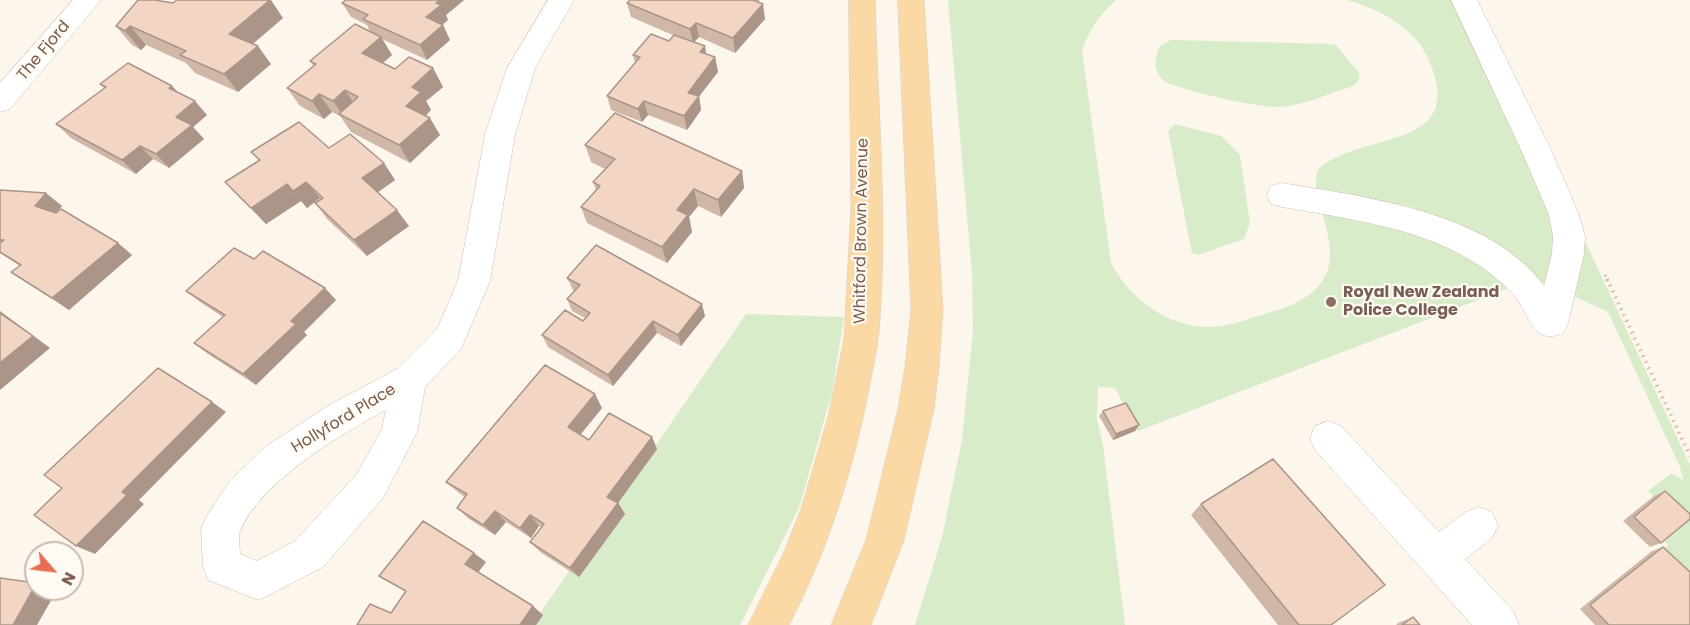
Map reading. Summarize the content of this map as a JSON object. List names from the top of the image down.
{
  "streets": {
    "main road": ["Whitford Brown Avenue"],
    "street": ["The Fjord", "Hollyford Place"]
  },
  "places": ["Royal New Zealand Police College"],
  "north": "bottom right"
}
